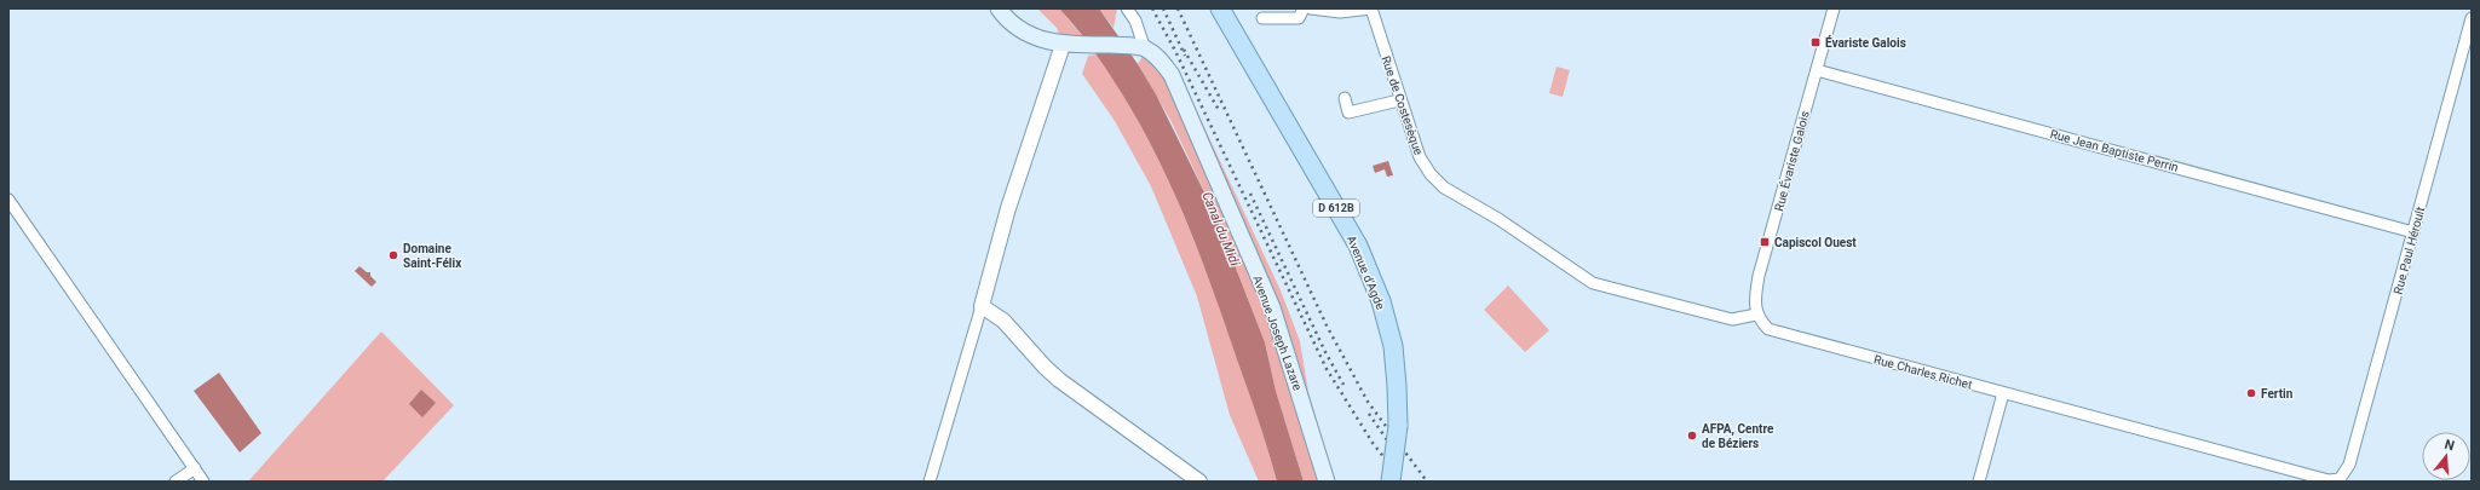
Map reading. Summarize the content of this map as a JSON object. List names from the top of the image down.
{
  "streets": {
    "main road": ["D 612B", "Avenue d'Agde", "Avenue Joseph Lazare"],
    "street": [
      "Rue de Costesèque",
      "Rue Jean Baptiste Perrin",
      "Rue Évariste Galois",
      "Rue Paul Héroult",
      "Rue Charles Richet"
    ]
  },
  "crossings": [
    ["Rue de Costesèque", "Rue Évariste Galois"],
    ["Rue de Costesèque", "Rue Charles Richet"],
    ["Rue Jean Baptiste Perrin", "Rue Évariste Galois"],
    ["Rue Jean Baptiste Perrin", "Rue Paul Héroult"],
    ["Rue Évariste Galois", "Rue Charles Richet"],
    ["Rue Paul Héroult", "Rue Charles Richet"]
  ],
  "water": ["Canal du Midi"],
  "places": {
    "transit": ["Évariste Galois", "Capiscol Ouest"],
    "other": ["Domaine Saint-Félix", "Fertin", "AFPA, Centre de Béziers"]
  },
  "north": "top"
}
